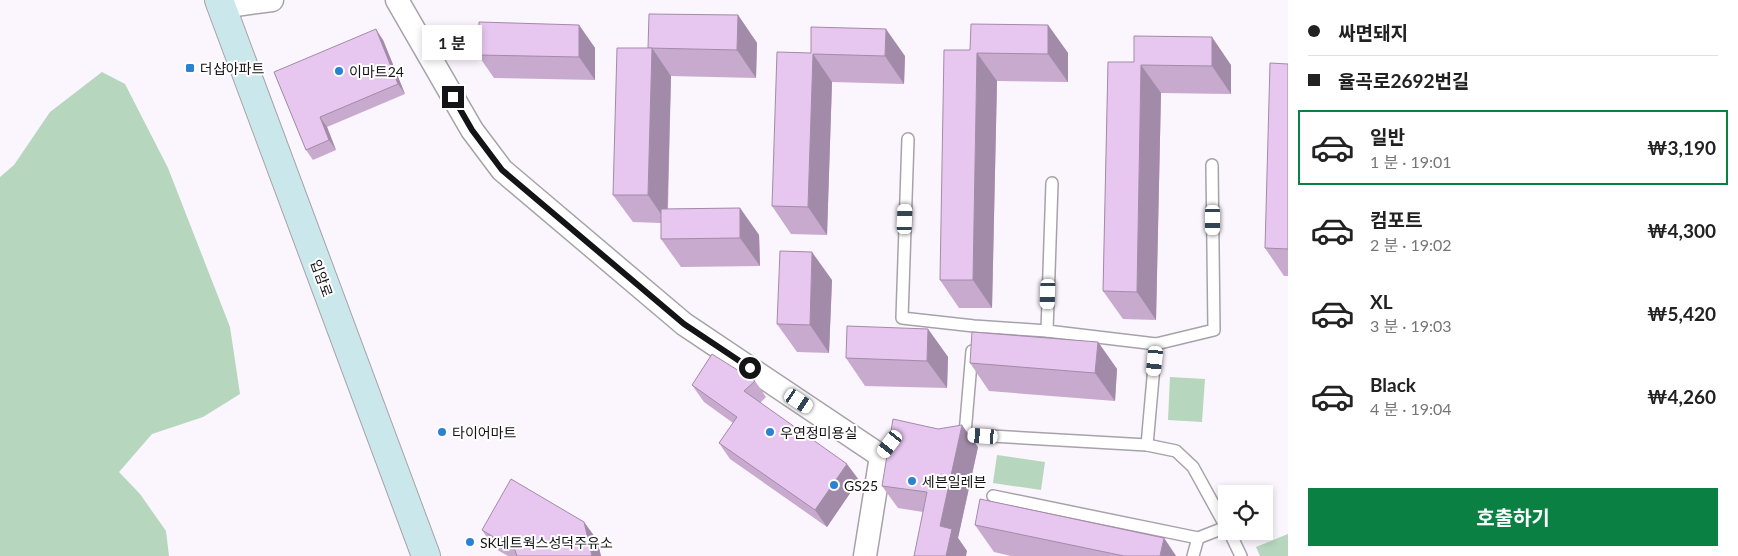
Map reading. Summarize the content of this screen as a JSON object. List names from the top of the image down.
{
  "streets": {
    "street": ["입암로"]
  },
  "places": {
    "transit": ["더샵아파트"],
    "other": [
      "이마트24",
      "타이어마트",
      "우연정미용실",
      "세븐일레븐",
      "GS25",
      "SK네트웍스성덕주유소"
    ]
  },
  "page": {
    "banner": ["싸면돼지", "율곡로2692번길"],
    "bubble": "1 분",
    "list": [
      {
        "name": "일반",
        "note": "1 분 · 19:01",
        "value": "₩3,190"
      },
      {
        "name": "컴포트",
        "note": "2 분 · 19:02",
        "value": "₩4,300"
      },
      {
        "name": "XL",
        "note": "3 분 · 19:03",
        "value": "₩5,420"
      },
      {
        "name": "Black",
        "note": "4 분 · 19:04",
        "value": "₩4,260"
      }
    ],
    "buttons": "호출하기"
  }
}
